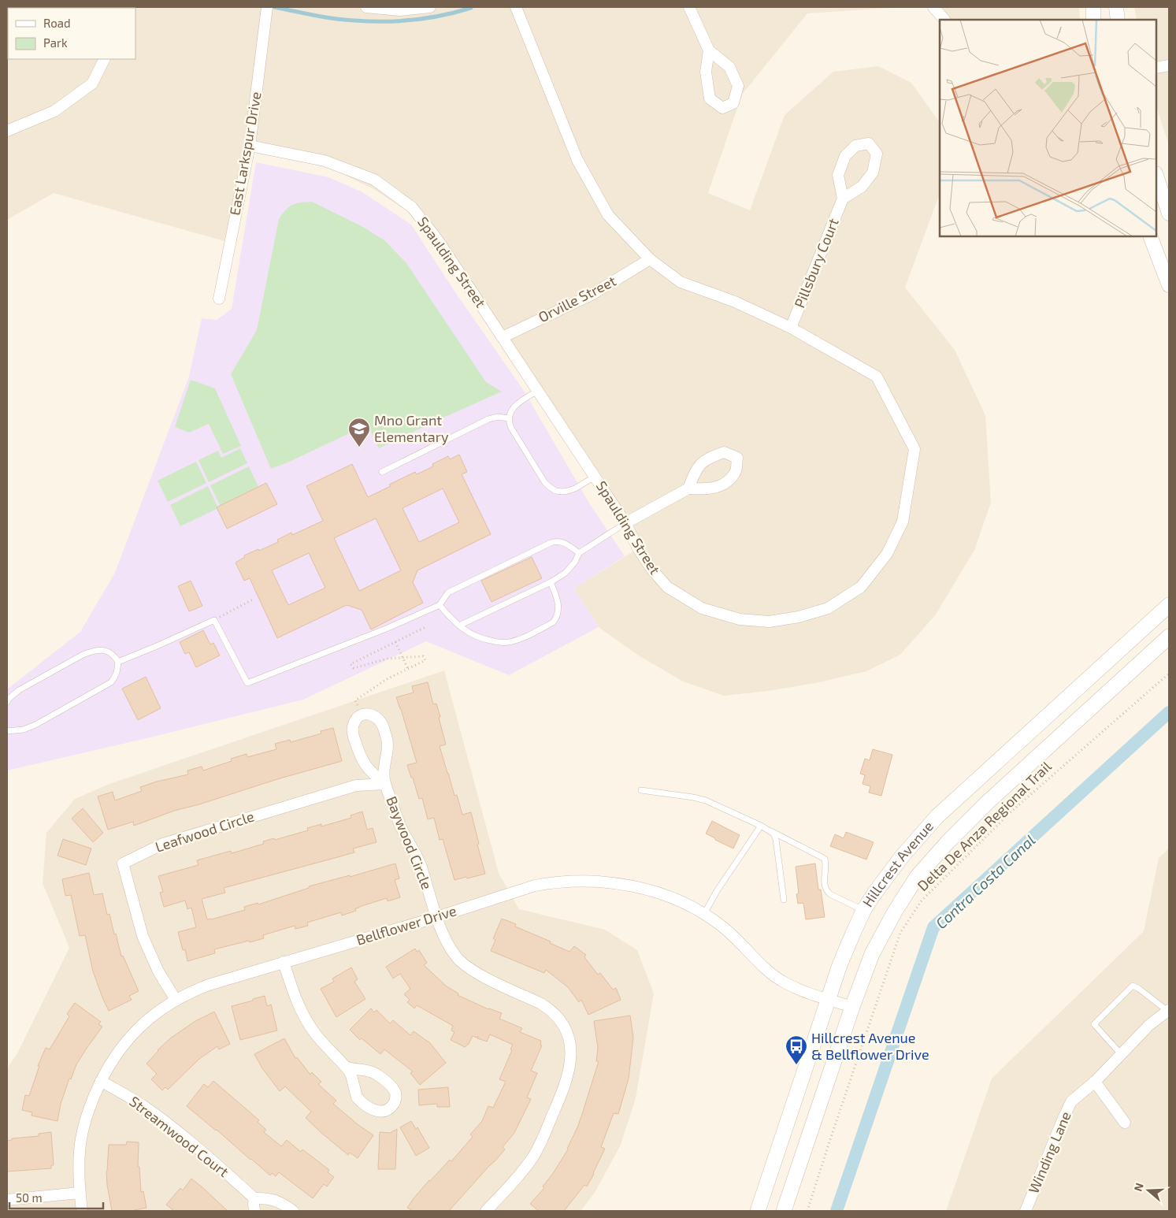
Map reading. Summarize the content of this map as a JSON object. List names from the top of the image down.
{
  "streets": {
    "main road": ["Hillcrest Avenue"],
    "street": [
      "East Larkspur Drive",
      "Spaulding Street",
      "Pillsbury Court",
      "Orville Street",
      "Leafwood Circle",
      "Baywood Circle",
      "Bellflower Drive",
      "Streamwood Court",
      "Winding Lane"
    ],
    "path": ["Delta De Anza Regional Trail"]
  },
  "crossings": [
    ["East Larkspur Drive", "Spaulding Street"],
    ["Spaulding Street", "Pillsbury Court"],
    ["Spaulding Street", "Orville Street"],
    ["Leafwood Circle", "Baywood Circle"],
    ["Leafwood Circle", "Bellflower Drive"],
    ["Baywood Circle", "Bellflower Drive"],
    ["Hillcrest Avenue", "Bellflower Drive"],
    ["Bellflower Drive", "Streamwood Court"]
  ],
  "water": ["Contra Costa Canal"],
  "places": {
    "school or university": ["Mno Grant Elementary"],
    "bus stop": ["Hillcrest Avenue & Bellflower Drive"]
  },
  "legend": ["Road", "Park"],
  "scale_bar": "50 m",
  "north": "left"
}
